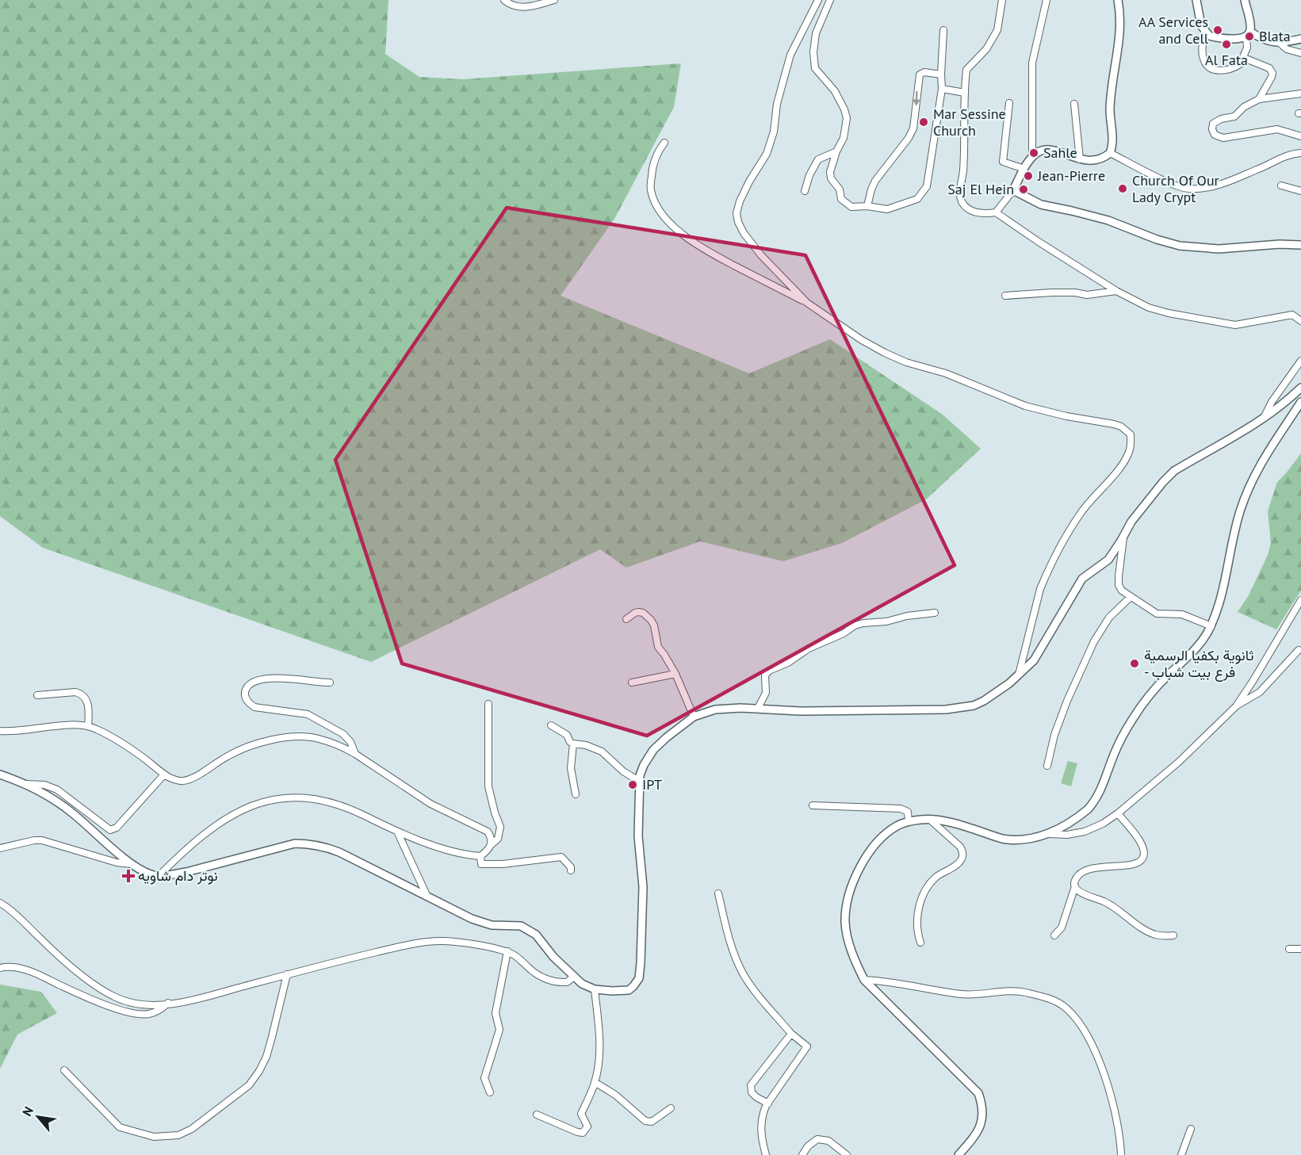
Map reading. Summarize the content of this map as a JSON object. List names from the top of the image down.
{
  "places": {
    "other": [
      "AA Services and Cell",
      "Blata",
      "Al Fata",
      "Mar Sessine Church",
      "Sahle",
      "Jean-Pierre",
      "Church Of Our Lady Crypt",
      "Saj El Hein",
      "ثانوية بكفيا الرسمية - فرع بيت شباب",
      "IPT"
    ],
    "health": ["نوتر دام شاويه"]
  },
  "north": "top left"
}
